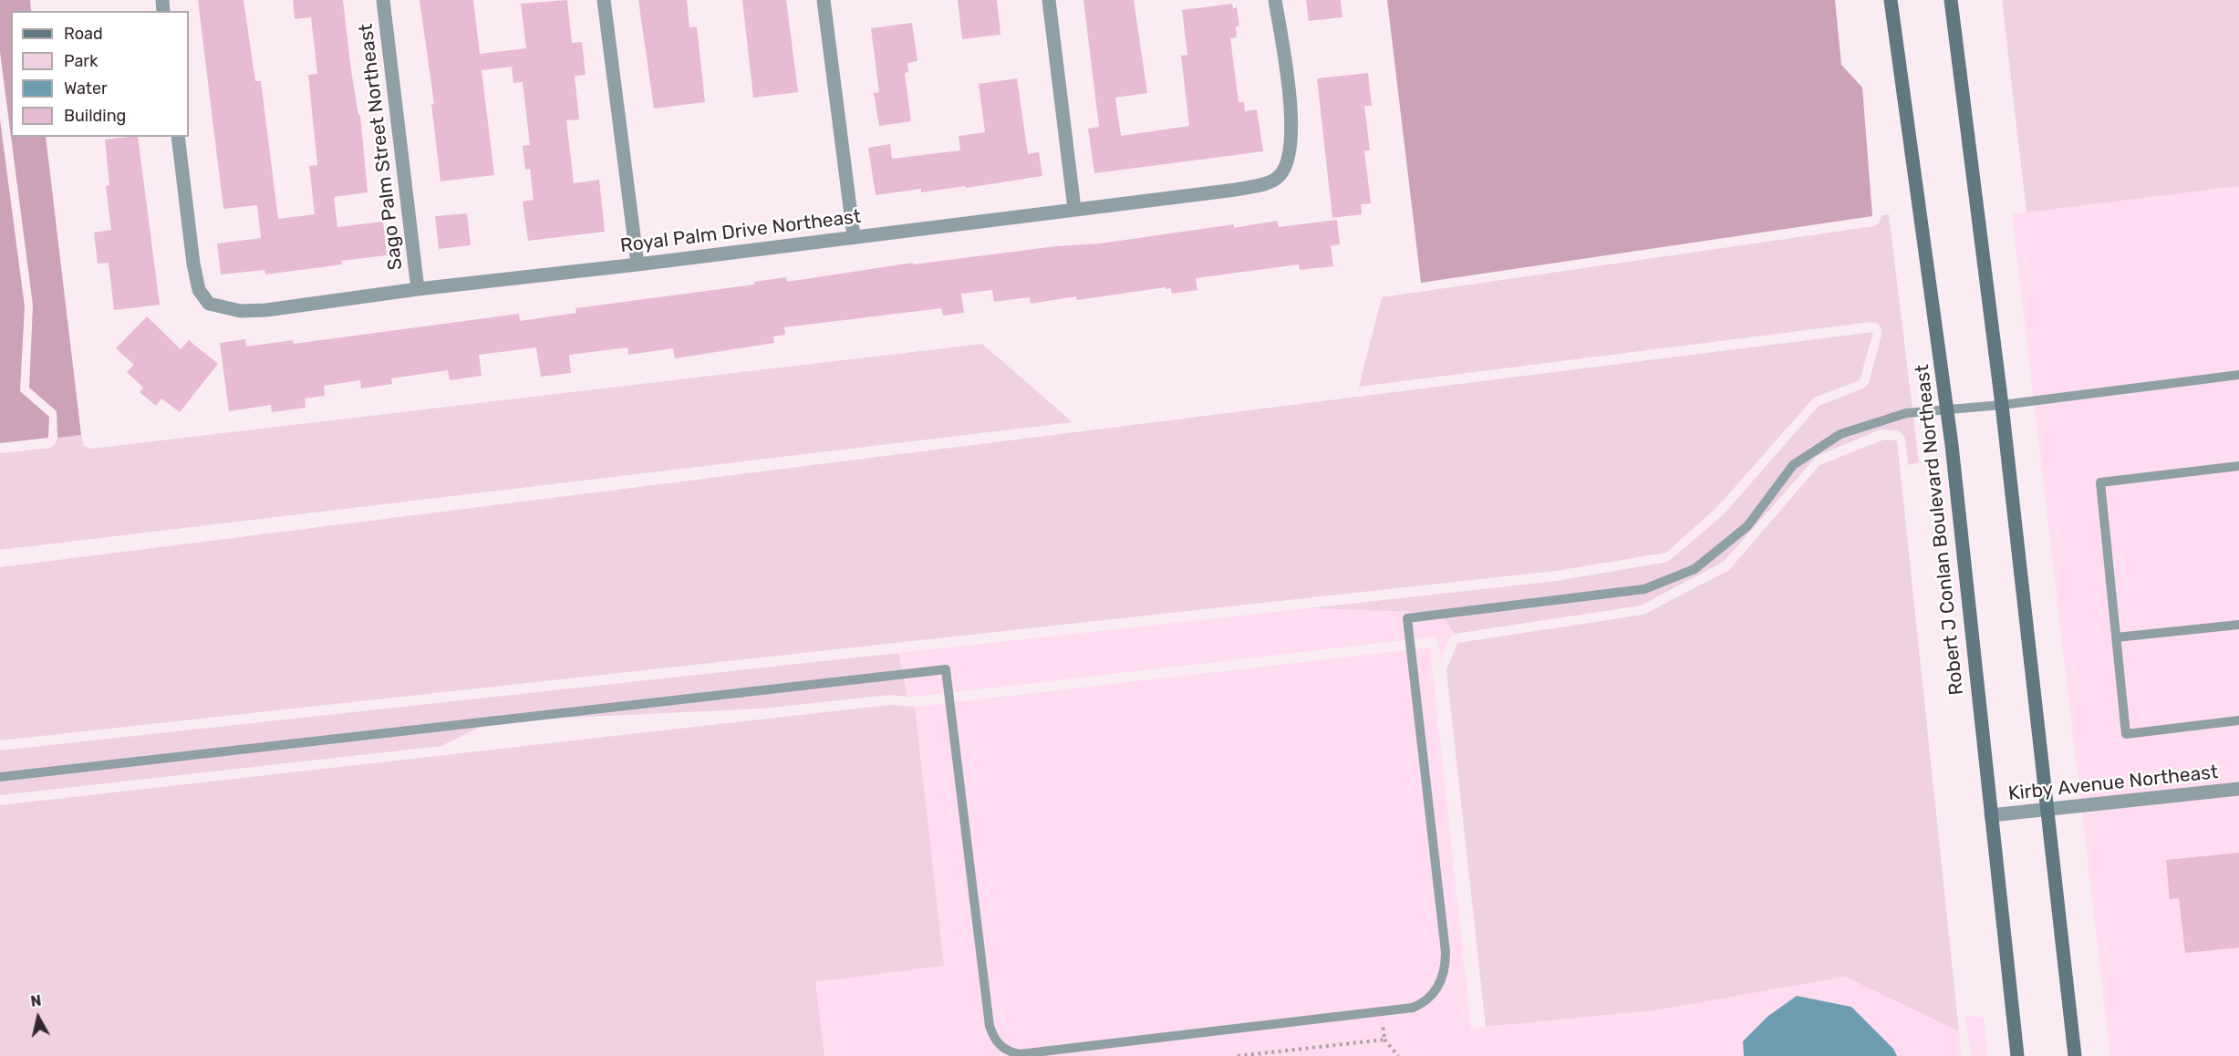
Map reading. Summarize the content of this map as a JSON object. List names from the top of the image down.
{
  "streets": {
    "main road": ["Robert J Conlan Boulevard Northeast"],
    "street": ["Sago Palm Street Northeast", "Royal Palm Drive Northeast", "Kirby Avenue Northeast"]
  },
  "crossings": [
    ["Sago Palm Street Northeast", "Royal Palm Drive Northeast"],
    ["Robert J Conlan Boulevard Northeast", "Kirby Avenue Northeast"]
  ],
  "legend": [
    "Road",
    "Park",
    "Water",
    "Building"
  ],
  "north": "top"
}
